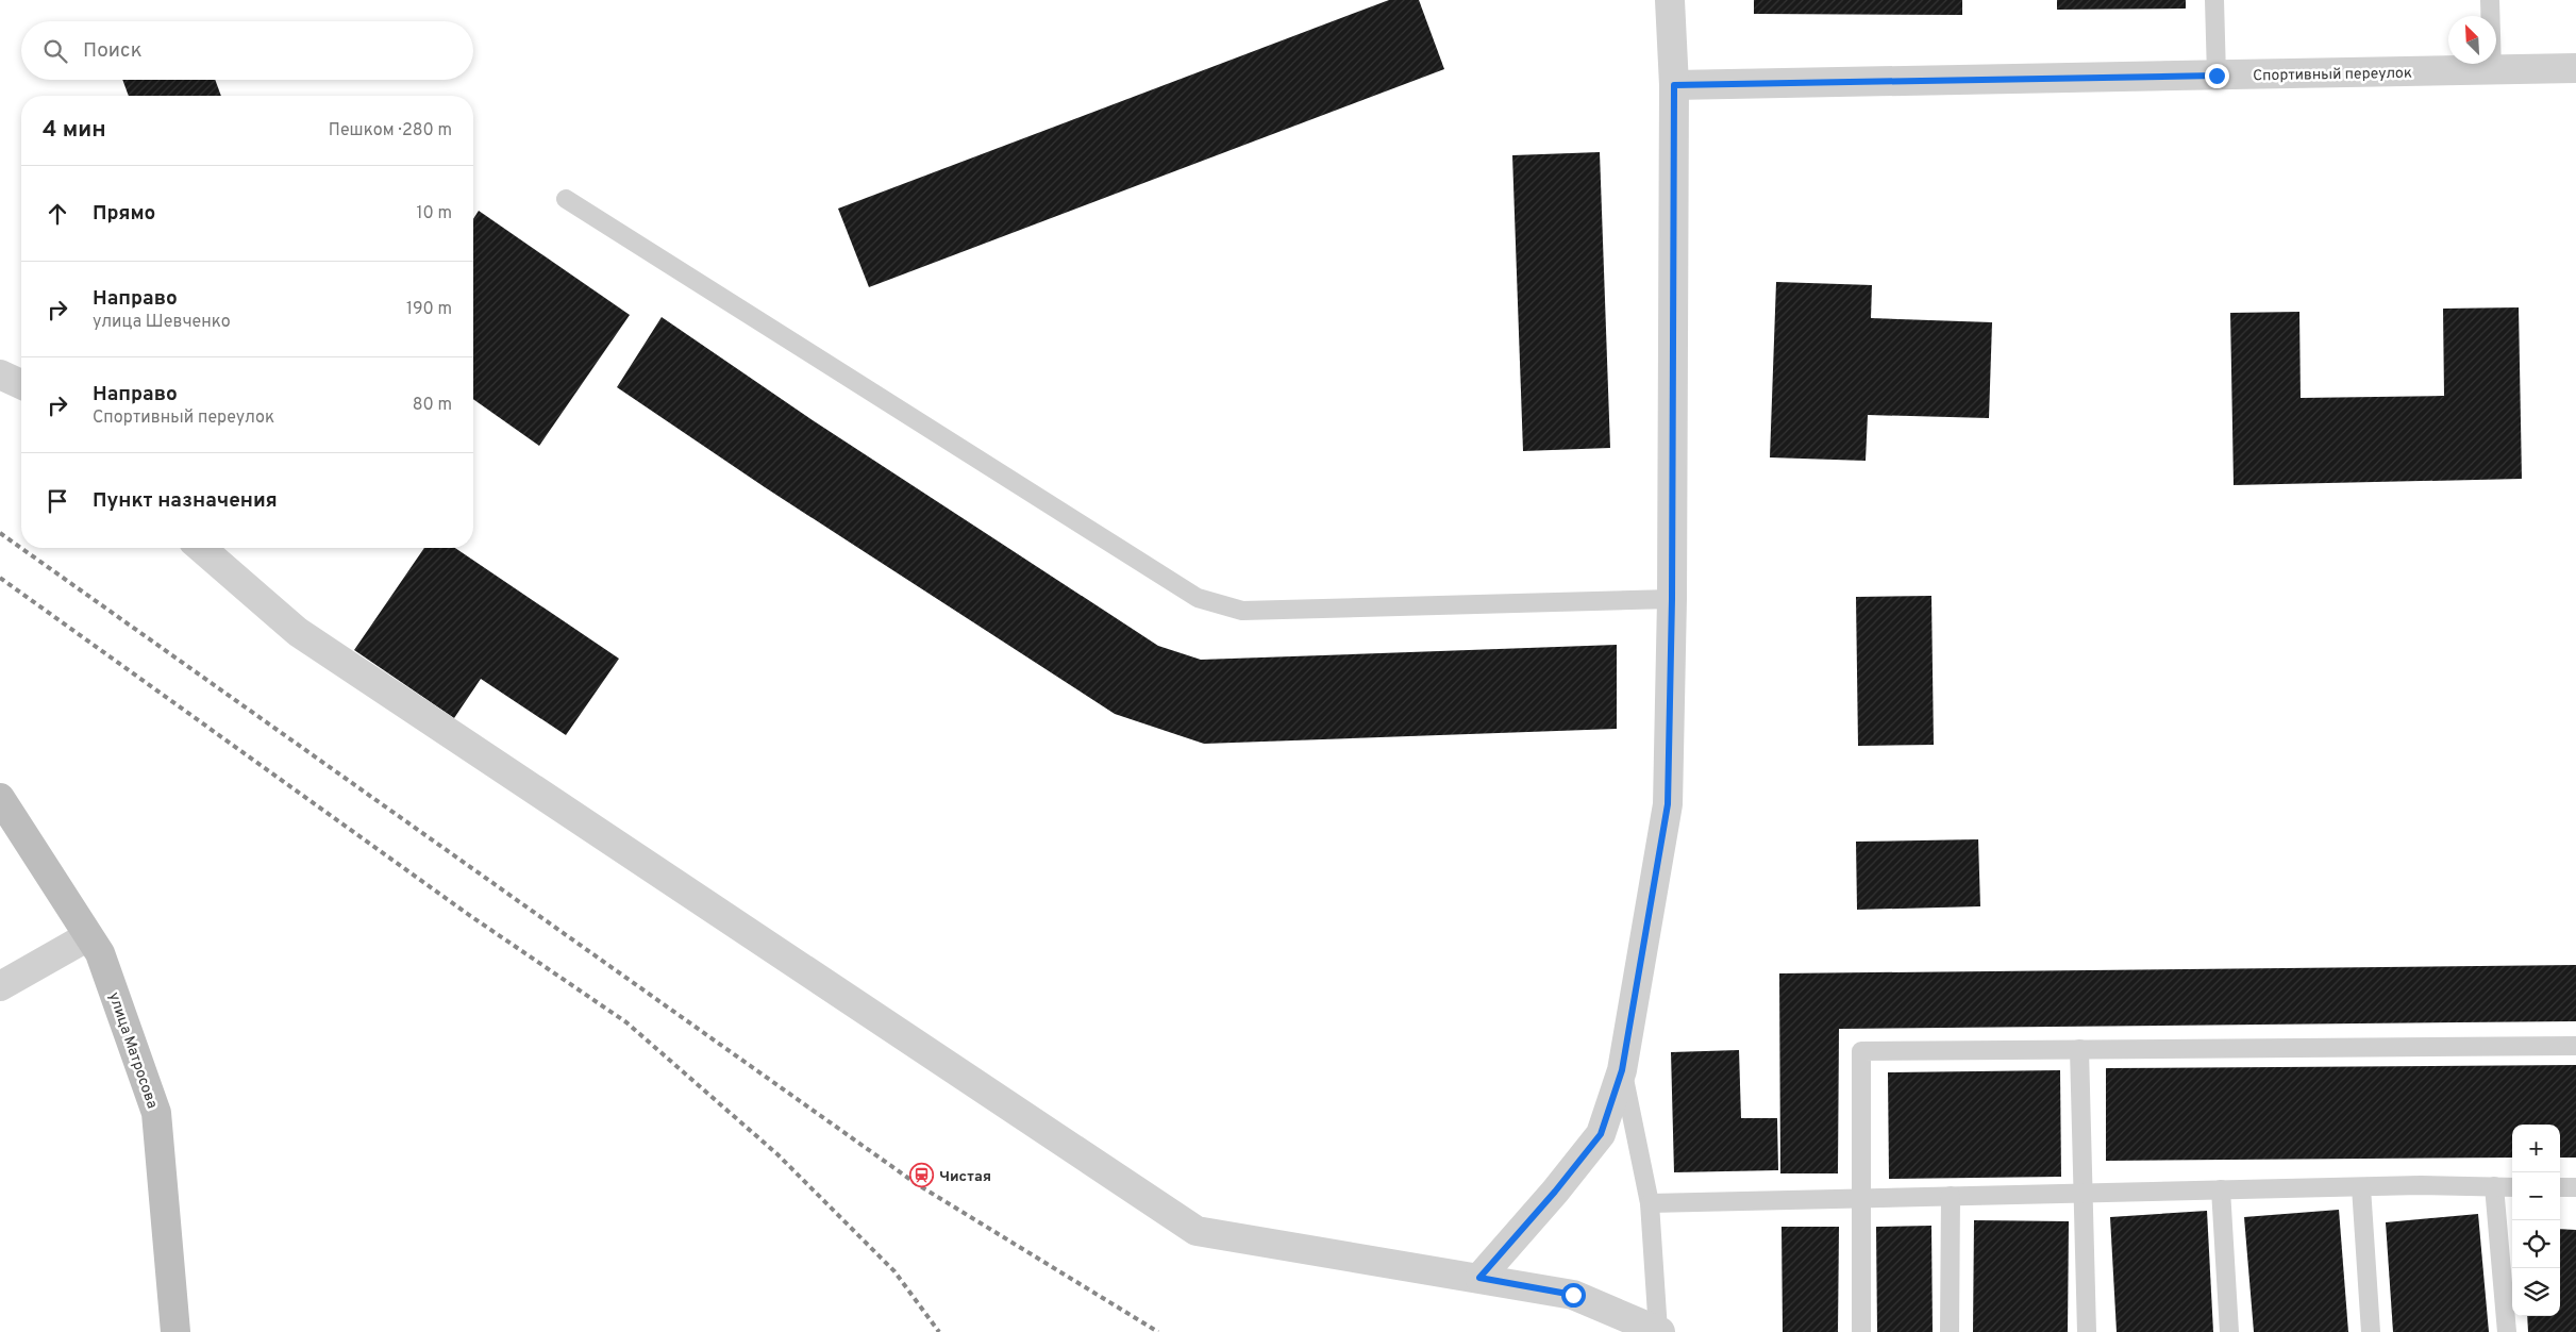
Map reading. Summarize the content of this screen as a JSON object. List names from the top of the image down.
{
  "streets": {
    "main road": ["улица Матросова"],
    "street": ["Спортивный переулок"]
  },
  "places": {
    "station": ["Чистая"]
  },
  "north": "top left",
  "page": {
    "search": "Поиск",
    "heading": ["4 мин", "Пешком · 280 m"],
    "list": [
      ["Прямо", "10 m"],
      ["Направо", "улица Шевченко", "190 m"],
      ["Направо", "Спортивный переулок", "80 m"],
      "Пункт назначения"
    ],
    "map_buttons": ["+", "−"]
  }
}
